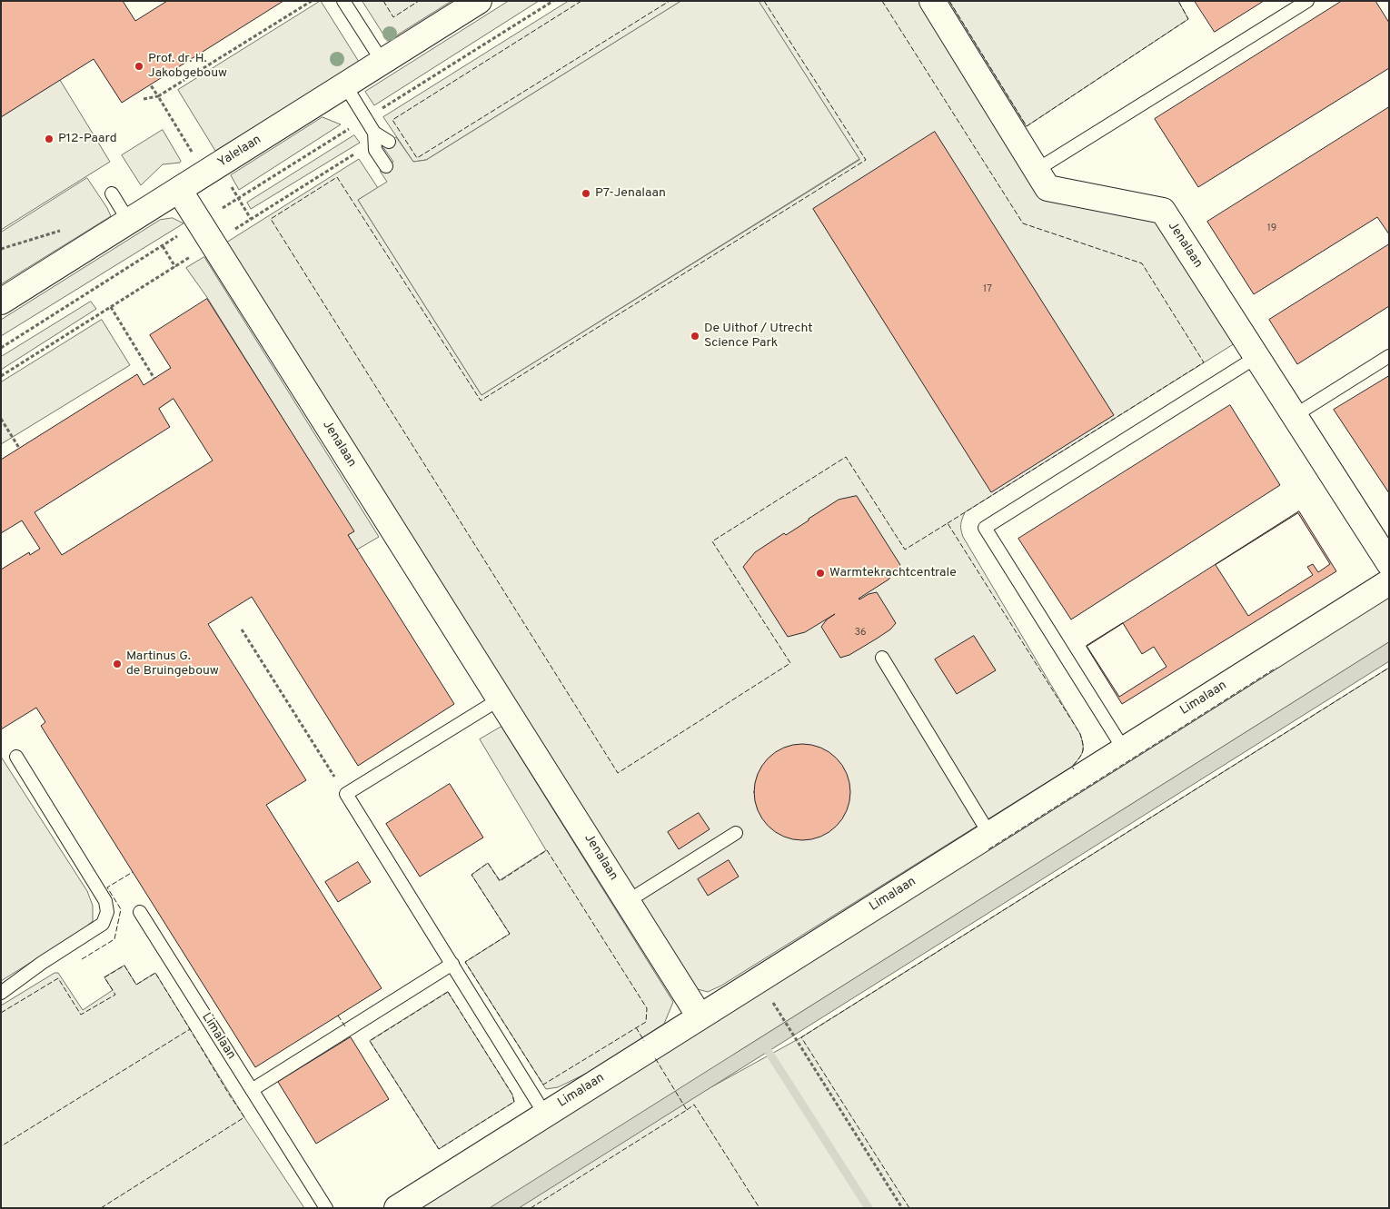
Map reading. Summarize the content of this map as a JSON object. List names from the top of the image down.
{
  "streets": {
    "street": ["Yalelaan", "Jenalaan", "Limalaan"]
  },
  "crossings": [
    ["Yalelaan", "Jenalaan"],
    ["Jenalaan", "Limalaan"]
  ],
  "places": [
    "Prof. dr. H. Jakobgebouw",
    "P12-Paard",
    "P7-Jenalaan",
    "De Uithof / Utrecht Science Park",
    "Warmtekrachtcentrale",
    "Martinus G. de Bruingebouw"
  ],
  "house_numbers": ["19", "17", "36"]
}
